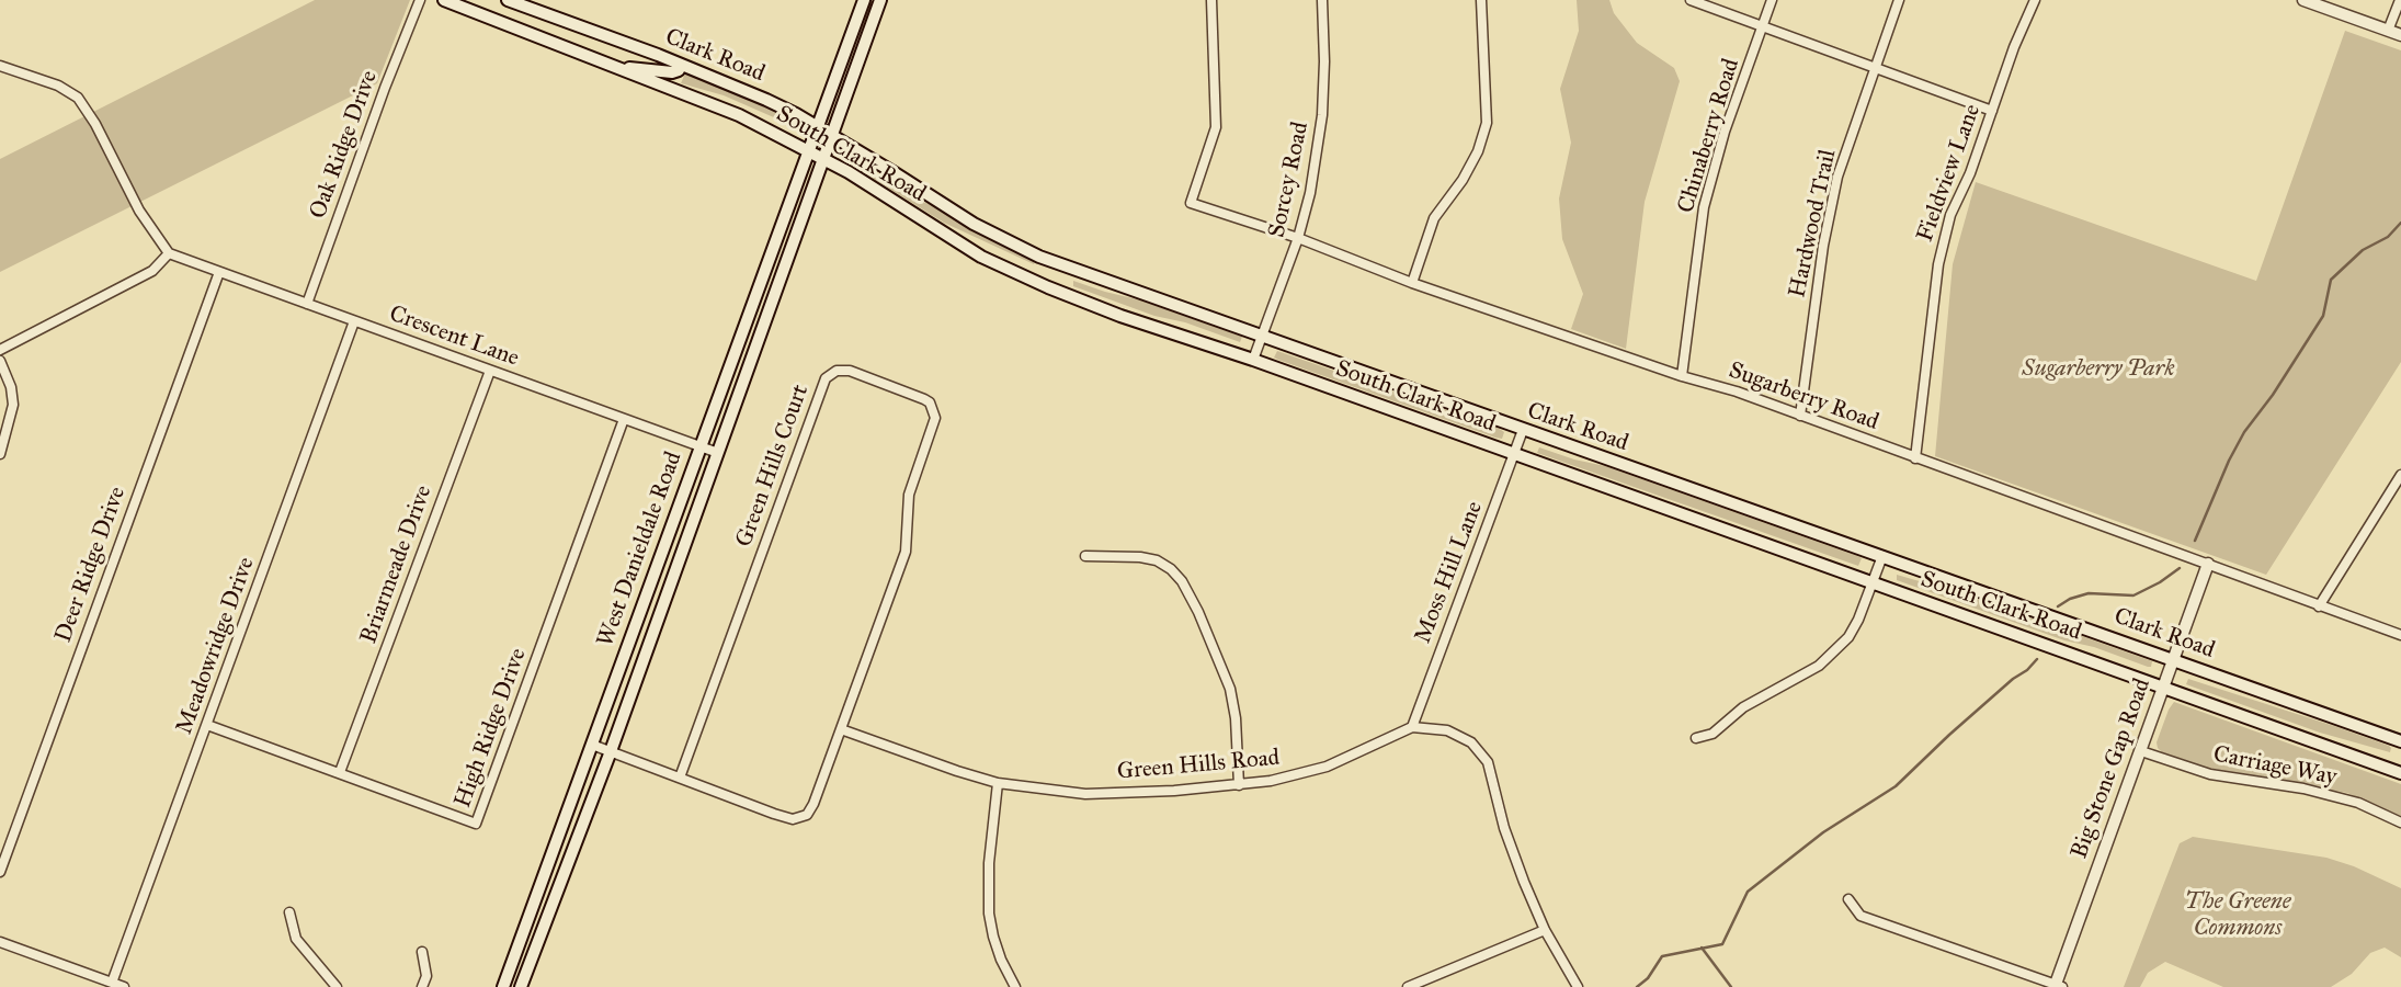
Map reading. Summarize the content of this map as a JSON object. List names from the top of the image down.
{
  "streets": {
    "main road": ["Clark Road", "South Clark Road", "West Danieldale Road"],
    "street": [
      "Chinaberry Road",
      "Oak Ridge Drive",
      "Fieldview Lane",
      "Sorcey Road",
      "Hardwood Trail",
      "Crescent Lane",
      "Sugarberry Road",
      "Green Hills Court",
      "Deer Ridge Drive",
      "Briarmeade Drive",
      "Moss Hill Lane",
      "Meadowridge Drive",
      "High Ridge Drive",
      "Green Hills Road",
      "Carriage Way",
      "Big Stone Gap Road"
    ]
  },
  "crossings": [
    ["Clark Road", "Sorcey Road"],
    ["Clark Road", "West Danieldale Road"],
    ["Clark Road", "Moss Hill Lane"],
    ["Clark Road", "Big Stone Gap Road"],
    ["Chinaberry Road", "Sugarberry Road"],
    ["Oak Ridge Drive", "Crescent Lane"],
    ["South Clark Road", "Sorcey Road"],
    ["South Clark Road", "West Danieldale Road"],
    ["South Clark Road", "Moss Hill Lane"],
    ["South Clark Road", "Big Stone Gap Road"],
    ["Fieldview Lane", "Sugarberry Road"],
    ["Sorcey Road", "Sugarberry Road"],
    ["Hardwood Trail", "Sugarberry Road"],
    ["Crescent Lane", "West Danieldale Road"],
    ["Crescent Lane", "Deer Ridge Drive"],
    ["Crescent Lane", "Briarmeade Drive"],
    ["Crescent Lane", "Meadowridge Drive"],
    ["Crescent Lane", "High Ridge Drive"],
    ["Sugarberry Road", "Big Stone Gap Road"],
    ["Green Hills Court", "West Danieldale Road"],
    ["Green Hills Court", "Green Hills Road"],
    ["Briarmeade Drive", "High Ridge Drive"],
    ["Moss Hill Lane", "Green Hills Road"],
    ["Meadowridge Drive", "High Ridge Drive"],
    ["Carriage Way", "Big Stone Gap Road"]
  ],
  "parks": ["Sugarberry Park", "The Greene Commons"]
}
